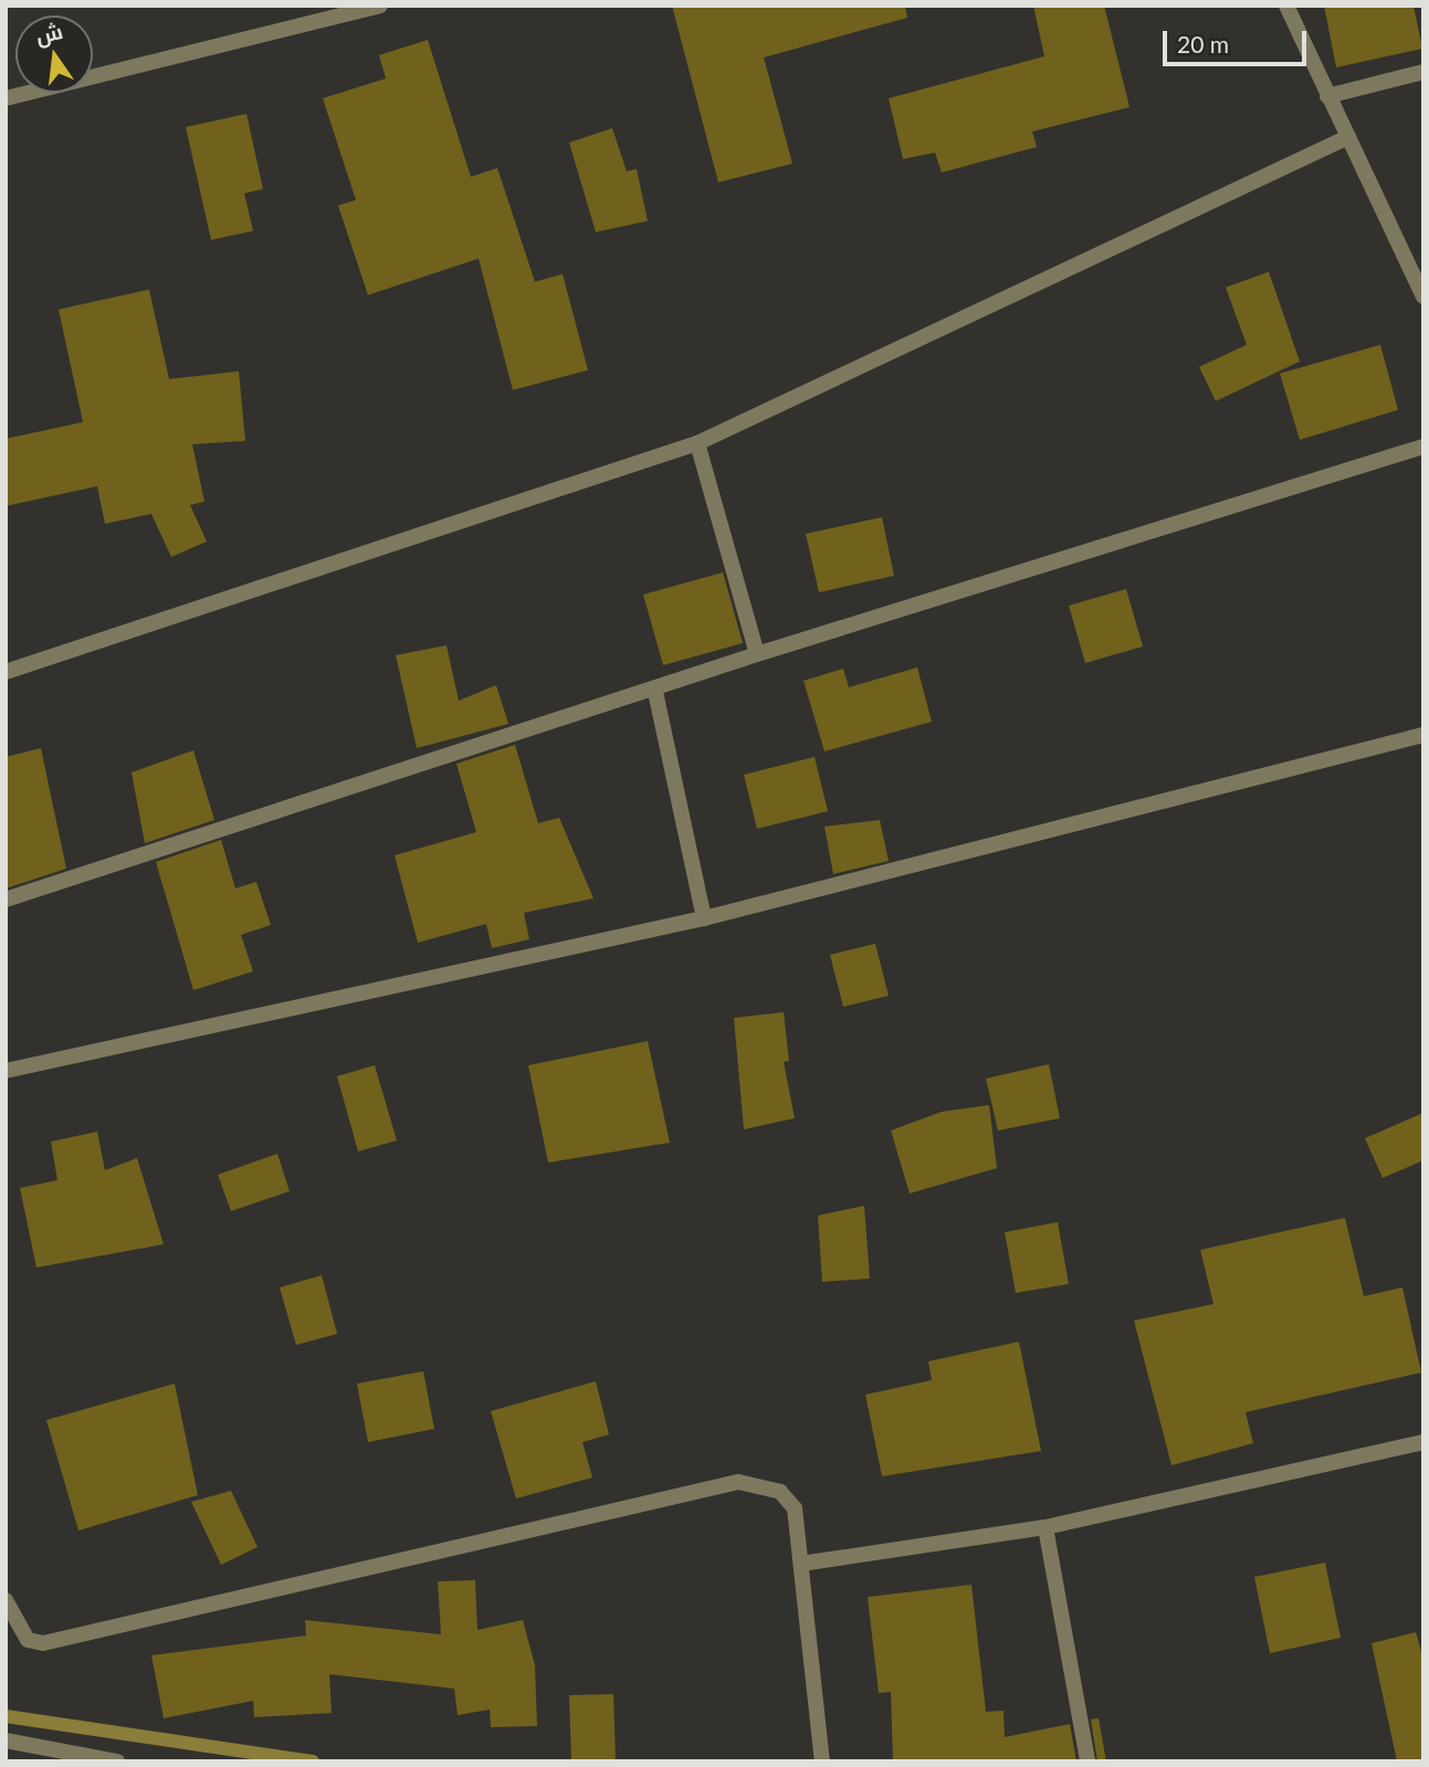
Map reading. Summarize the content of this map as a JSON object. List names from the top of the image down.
{
  "scale_bar": "20 m",
  "north": "top"
}
